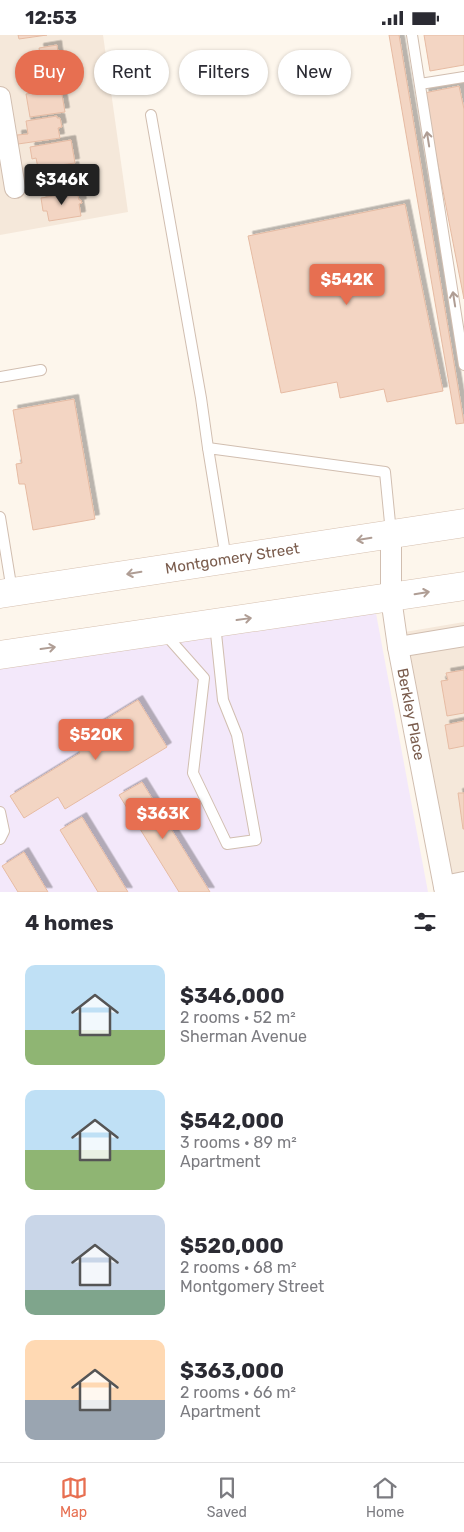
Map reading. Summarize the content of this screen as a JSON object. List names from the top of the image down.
{
  "streets": {
    "main road": ["Montgomery Street"],
    "street": ["Berkley Place"]
  },
  "crossings": [
    ["Montgomery Street", "Berkley Place"]
  ],
  "page": {
    "status": "12:53",
    "chip": [
      "Buy",
      "Rent",
      "Filters",
      "New"
    ],
    "price": [
      "$346K",
      "$542K",
      "$520K",
      "$363K"
    ],
    "heading": "4 homes",
    "list": [
      {
        "name": "$346,000",
        "note": "2 rooms · 52 m² · Sherman Avenue"
      },
      {
        "name": "$542,000",
        "note": "3 rooms · 89 m² · Apartment"
      },
      {
        "name": "$520,000",
        "note": "2 rooms · 68 m² · Montgomery Street"
      },
      {
        "name": "$363,000",
        "note": "2 rooms · 66 m² · Apartment"
      }
    ],
    "tabs": ["Map", "Saved", "Home"]
  }
}
